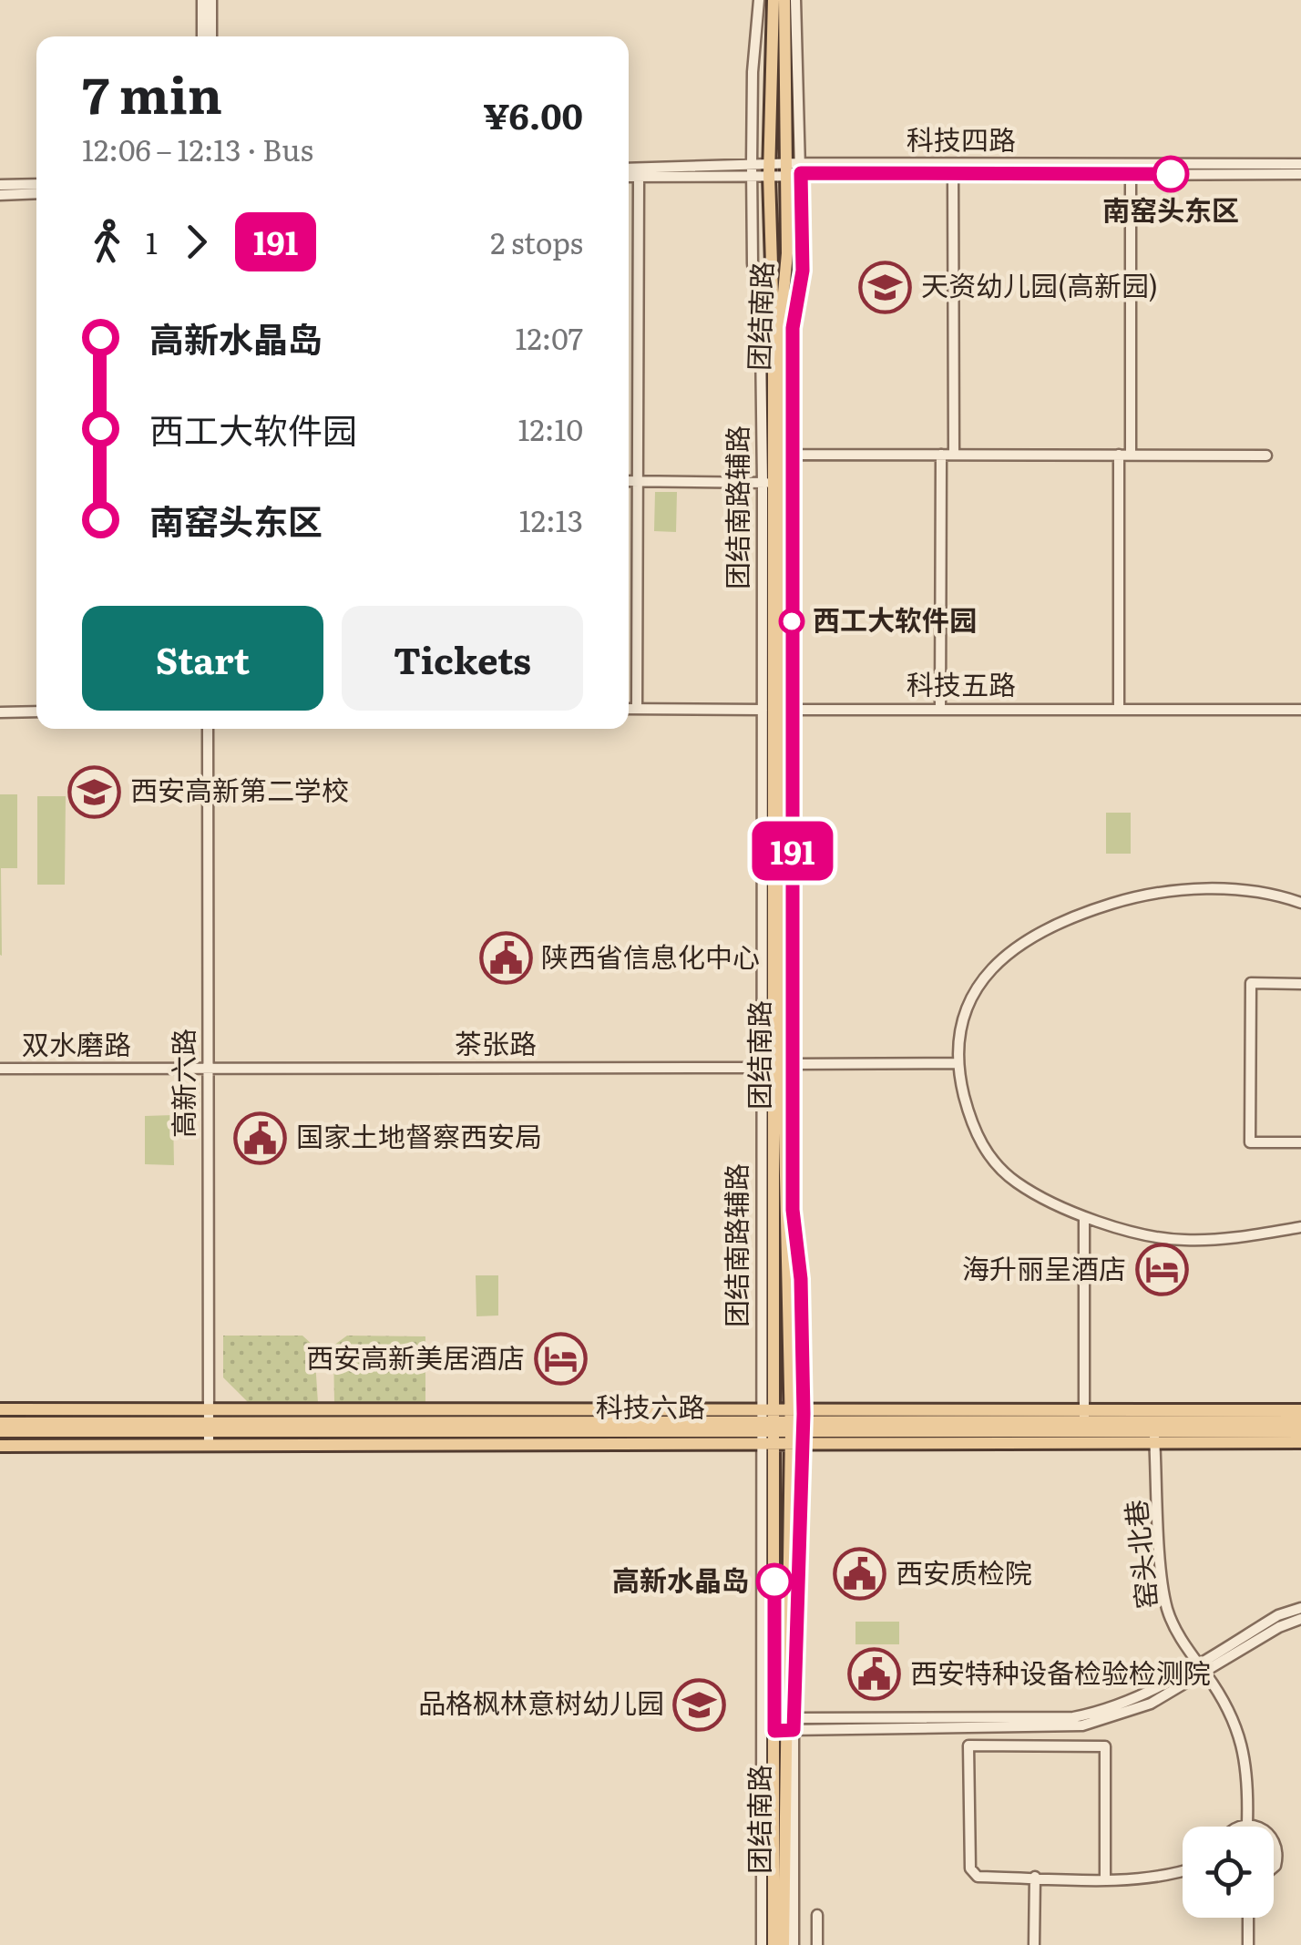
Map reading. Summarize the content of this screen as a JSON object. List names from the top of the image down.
{
  "streets": {
    "main road": ["团结南路", "科技六路"],
    "street": [
      "科技四路",
      "团结南路辅路",
      "科技五路",
      "茶张路",
      "双水磨路",
      "高新六路",
      "窑头北巷"
    ]
  },
  "crossings": [
    ["科技四路", "团结南路"],
    ["科技四路", "团结南路辅路"],
    ["团结南路", "团结南路辅路"],
    ["团结南路", "科技五路"],
    ["团结南路", "茶张路"],
    ["团结南路", "科技六路"],
    ["茶张路", "双水磨路"],
    ["茶张路", "高新六路"],
    ["双水磨路", "高新六路"],
    ["高新六路", "科技六路"],
    ["科技六路", "窑头北巷"]
  ],
  "places": {
    "other": ["南窑头东区", "西工大软件园", "高新水晶岛"],
    "school or university": ["天资幼儿园(高新园)", "西安高新第二学校", "品格枫林意树幼儿园"],
    "public building": [
      "陕西省信息化中心",
      "国家土地督察西安局",
      "西安质检院",
      "西安特种设备检验检测院"
    ],
    "hotel": ["海升丽呈酒店", "西安高新美居酒店"]
  },
  "lines": ["bus line 191"],
  "page": {
    "on_map": "191",
    "heading": ["7 min", "12:06 – 12:13 · Bus", "¥6.00"],
    "legs": ["1", "191", "2 stops"],
    "list": [
      {
        "name": "高新水晶岛",
        "value": "12:07"
      },
      {
        "name": "西工大软件园",
        "value": "12:10"
      },
      {
        "name": "南窑头东区",
        "value": "12:13"
      }
    ],
    "buttons": ["Start", "Tickets"]
  }
}
